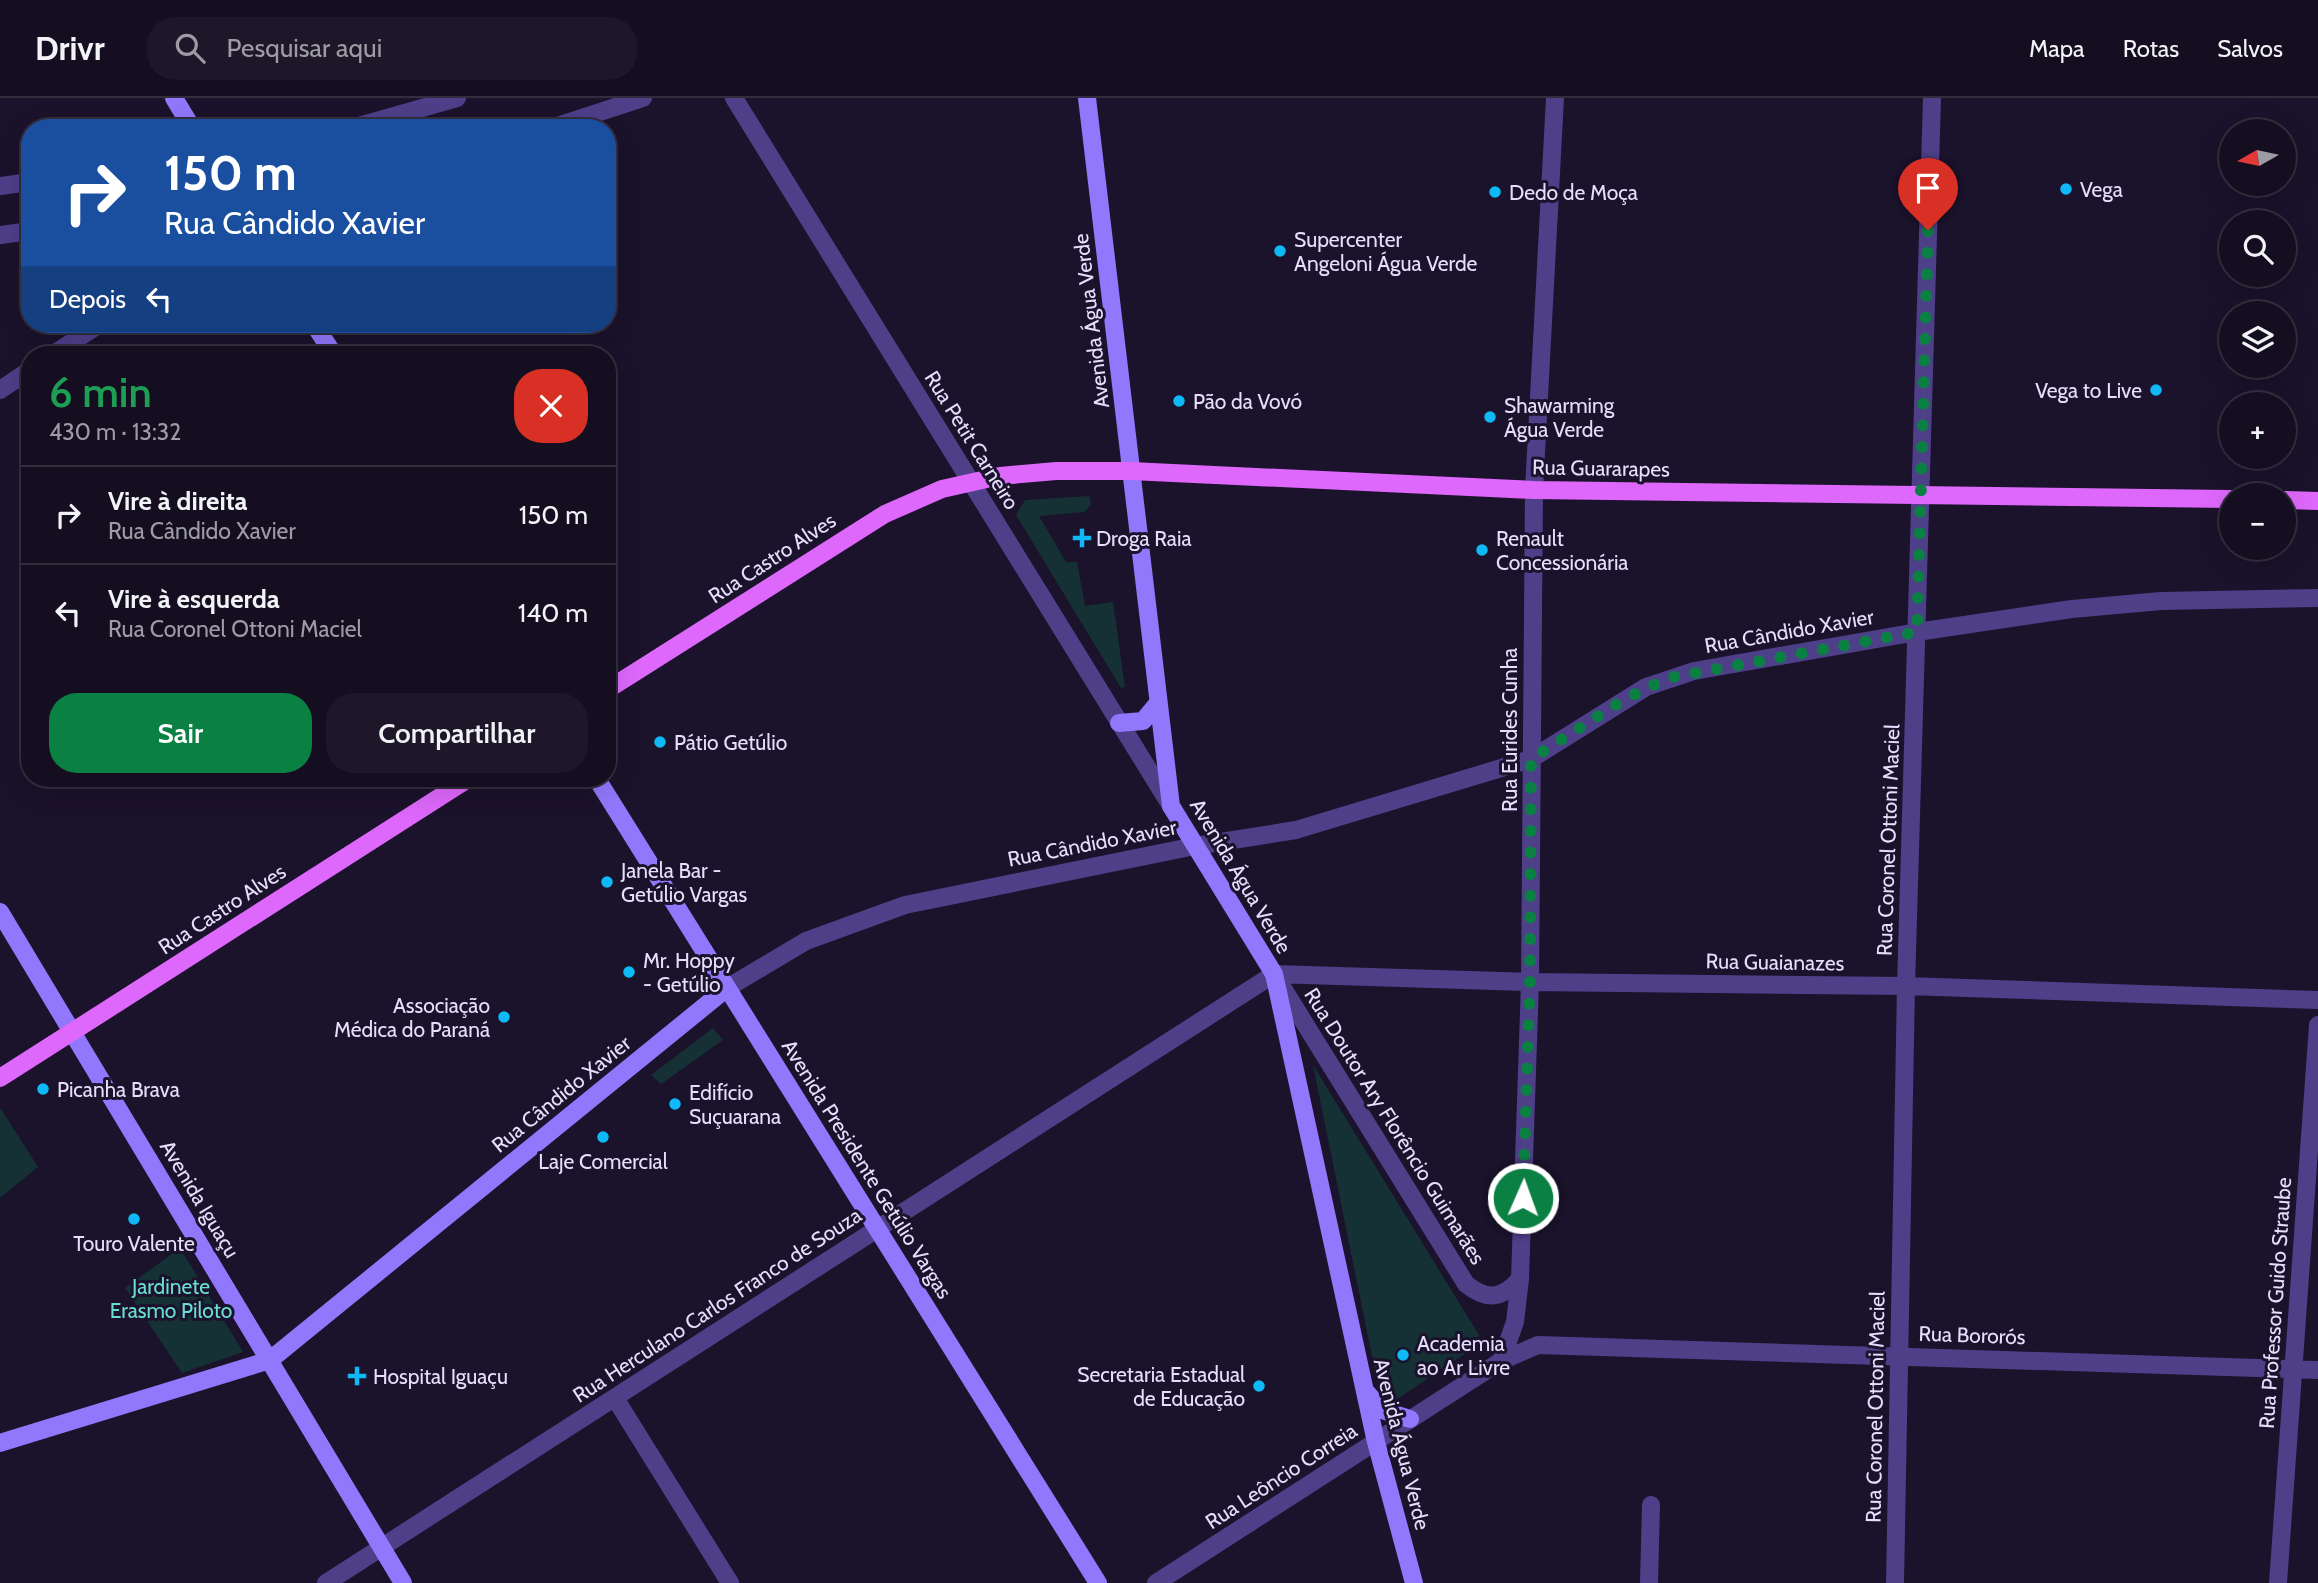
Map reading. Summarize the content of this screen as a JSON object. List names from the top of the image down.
{
  "streets": {
    "main road": [
      "Avenida Água Verde",
      "Rua Guararapes",
      "Rua Castro Alves",
      "Rua Cândido Xavier",
      "Avenida Presidente Getúlio Vargas",
      "Avenida Iguaçu"
    ],
    "street": [
      "Rua Petit Carneiro",
      "Rua Eurides Cunha",
      "Rua Coronel Ottoni Maciel",
      "Rua Guaianazes",
      "Rua Doutor Ary Florêncio Guimarães",
      "Rua Professor Guido Straube",
      "Rua Herculano Carlos Franco de Souza",
      "Rua Bororós",
      "Rua Leôncio Correia"
    ]
  },
  "crossings": [
    ["Avenida Água Verde", "Rua Petit Carneiro"],
    ["Avenida Água Verde", "Rua Guararapes"],
    ["Avenida Água Verde", "Rua Cândido Xavier"],
    ["Avenida Água Verde", "Rua Guaianazes"],
    ["Avenida Água Verde", "Rua Doutor Ary Florêncio Guimarães"],
    ["Avenida Água Verde", "Rua Herculano Carlos Franco de Souza"],
    ["Avenida Água Verde", "Rua Leôncio Correia"],
    ["Rua Petit Carneiro", "Rua Guararapes"],
    ["Rua Petit Carneiro", "Rua Castro Alves"],
    ["Rua Guararapes", "Rua Castro Alves"],
    ["Rua Guararapes", "Rua Eurides Cunha"],
    ["Rua Guararapes", "Rua Coronel Ottoni Maciel"],
    ["Rua Castro Alves", "Avenida Iguaçu"],
    ["Rua Cândido Xavier", "Rua Eurides Cunha"],
    ["Rua Cândido Xavier", "Rua Coronel Ottoni Maciel"],
    ["Rua Cândido Xavier", "Avenida Presidente Getúlio Vargas"],
    ["Rua Cândido Xavier", "Avenida Iguaçu"],
    ["Rua Eurides Cunha", "Rua Guaianazes"],
    ["Rua Eurides Cunha", "Rua Doutor Ary Florêncio Guimarães"],
    ["Rua Eurides Cunha", "Rua Bororós"],
    ["Rua Eurides Cunha", "Rua Leôncio Correia"],
    ["Rua Coronel Ottoni Maciel", "Rua Guaianazes"],
    ["Rua Coronel Ottoni Maciel", "Rua Bororós"],
    ["Rua Guaianazes", "Rua Doutor Ary Florêncio Guimarães"],
    ["Rua Guaianazes", "Rua Herculano Carlos Franco de Souza"],
    ["Rua Doutor Ary Florêncio Guimarães", "Rua Herculano Carlos Franco de Souza"],
    ["Avenida Presidente Getúlio Vargas", "Rua Herculano Carlos Franco de Souza"],
    ["Avenida Iguaçu", "Rua Herculano Carlos Franco de Souza"],
    ["Rua Professor Guido Straube", "Rua Bororós"],
    ["Rua Bororós", "Rua Leôncio Correia"]
  ],
  "parks": ["Jardinete Erasmo Piloto"],
  "places": {
    "other": [
      "Vega",
      "Dedo de Moça",
      "Supercenter Angeloni Água Verde",
      "Vega to Live",
      "Pão da Vovó",
      "Shawarming Água Verde",
      "Renault Concessionária",
      "Pátio Getúlio",
      "Janela Bar - Getúlio Vargas",
      "Mr. Hoppy - Getúlio",
      "Associação Médica do Paraná",
      "Picanha Brava",
      "Edifício Suçuarana",
      "Laje Comercial",
      "Touro Valente",
      "Academia ao Ar Livre",
      "Secretaria Estadual de Educação"
    ],
    "health": ["Droga Raia", "Hospital Iguaçu"]
  },
  "north": "left",
  "page": {
    "header": "Drivr",
    "search": "Pesquisar aqui",
    "nav": ["Mapa", "Rotas", "Salvos"],
    "map_buttons": ["+", "−"],
    "turn": ["150 m", "Rua Cândido Xavier"],
    "then": "Depois",
    "heading": ["6 min", "430 m · 13:32"],
    "list": [
      {
        "name": "Vire à direita",
        "note": "Rua Cândido Xavier",
        "value": "150 m"
      },
      {
        "name": "Vire à esquerda",
        "note": "Rua Coronel Ottoni Maciel",
        "value": "140 m"
      }
    ],
    "buttons": ["Sair", "Compartilhar"]
  }
}
